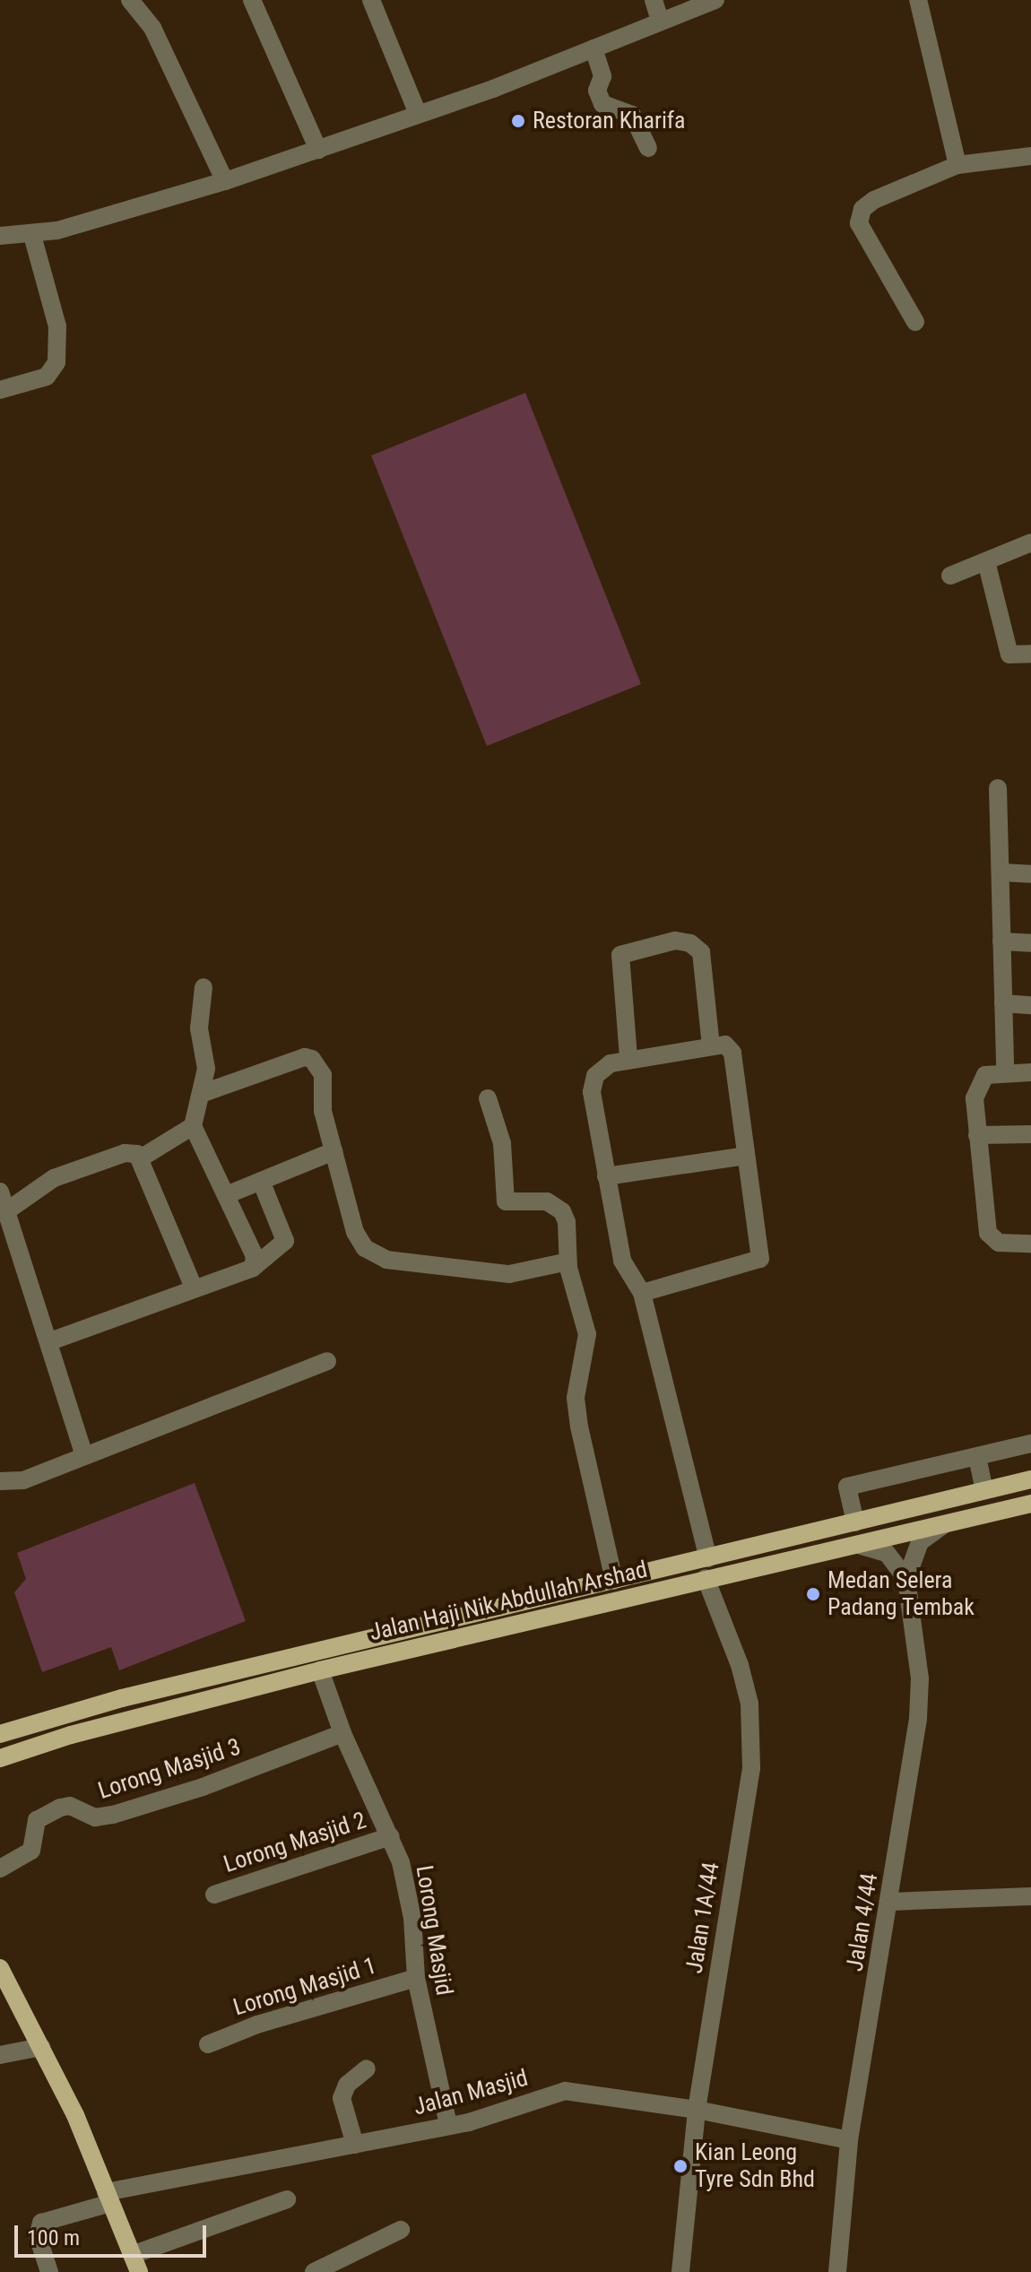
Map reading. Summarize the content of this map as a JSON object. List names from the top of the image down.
{
  "streets": {
    "main road": ["Jalan Haji Nik Abdullah Arshad"],
    "street": [
      "Lorong Masjid 3",
      "Lorong Masjid 2",
      "Jalan 1A/44",
      "Jalan 4/44",
      "Lorong Masjid",
      "Lorong Masjid 1",
      "Jalan Masjid"
    ]
  },
  "crossings": [
    ["Jalan Haji Nik Abdullah Arshad", "Jalan 1A/44"],
    ["Jalan Haji Nik Abdullah Arshad", "Lorong Masjid"],
    ["Lorong Masjid 3", "Lorong Masjid"],
    ["Lorong Masjid 2", "Lorong Masjid"],
    ["Jalan 1A/44", "Jalan Masjid"],
    ["Jalan 4/44", "Jalan Masjid"],
    ["Lorong Masjid", "Lorong Masjid 1"],
    ["Lorong Masjid", "Jalan Masjid"]
  ],
  "places": ["Restoran Kharifa", "Medan Selera Padang Tembak", "Kian Leong Tyre Sdn Bhd"],
  "scale_bar": "100 m"
}
